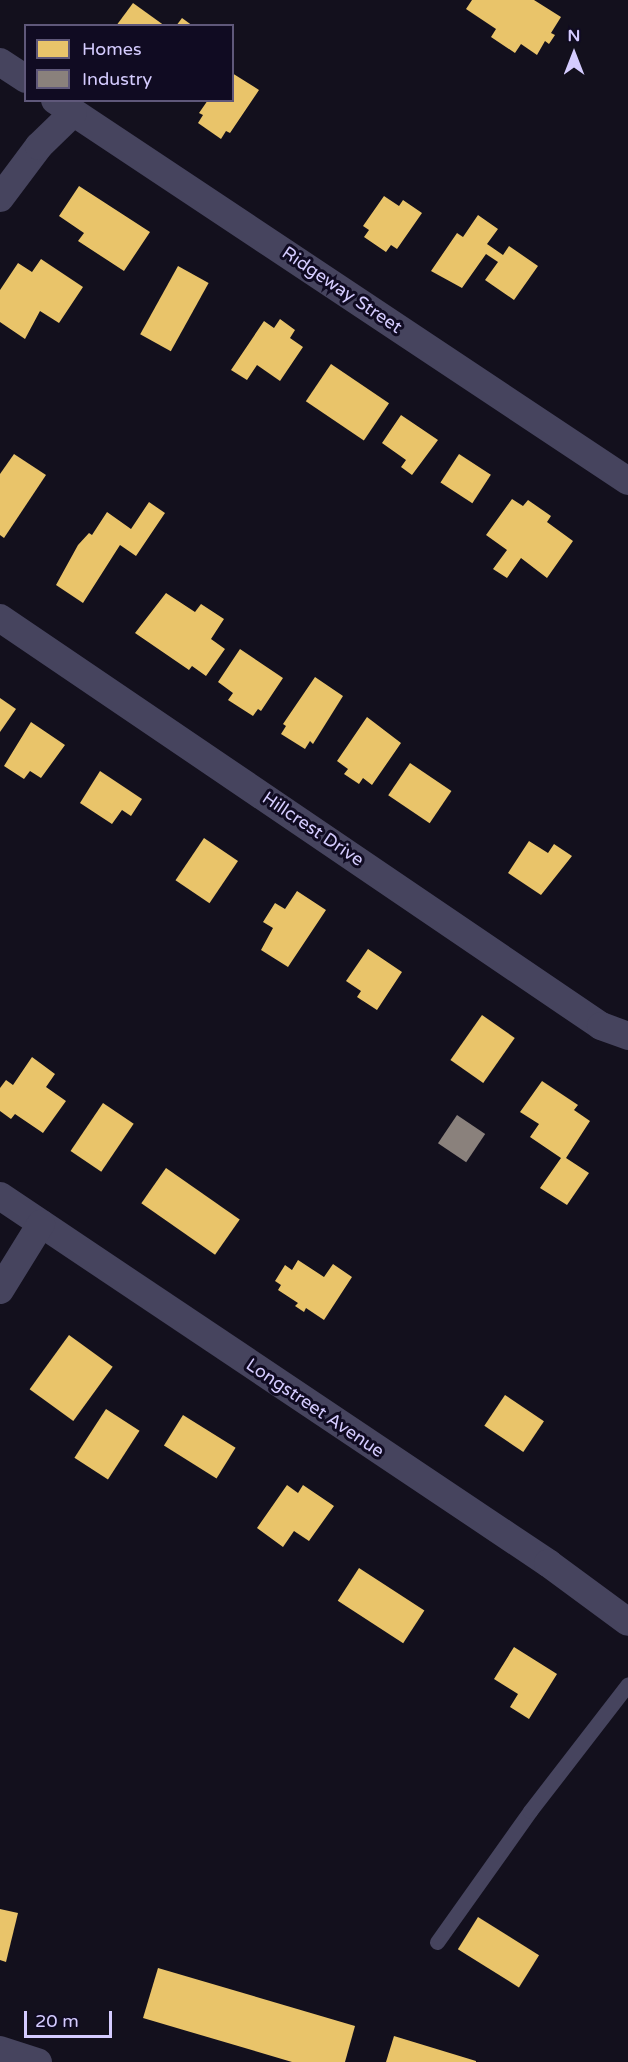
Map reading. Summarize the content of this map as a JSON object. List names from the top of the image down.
{
  "streets": {
    "street": ["Ridgeway Street", "Hillcrest Drive", "Longstreet Avenue"]
  },
  "legend": ["Homes", "Industry"],
  "scale_bar": "20 m",
  "north": "top"
}
